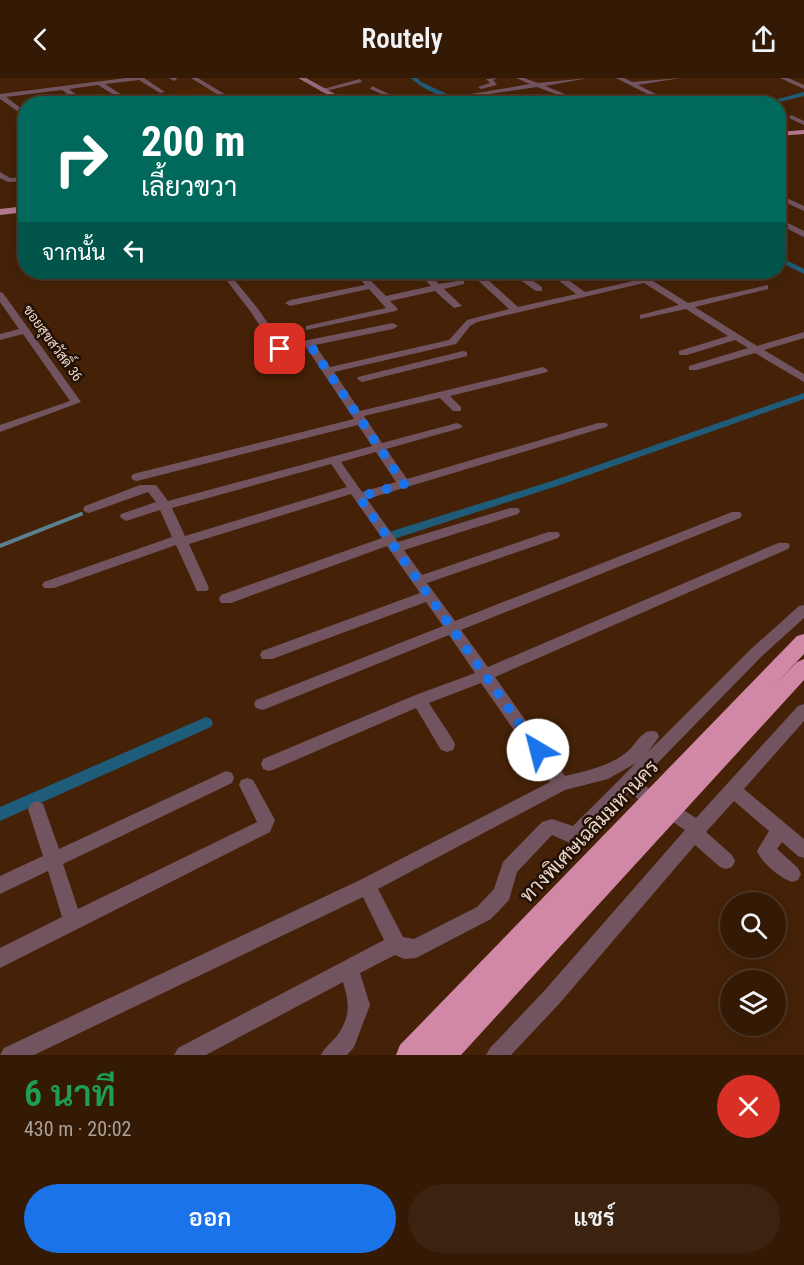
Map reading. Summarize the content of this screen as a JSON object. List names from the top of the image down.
{
  "streets": {
    "highway": ["ทางพิเศษเฉลิมมหานคร"],
    "street": ["ซอยสุขสวัสดิ์ 36"]
  },
  "page": {
    "header": "Routely",
    "turn": ["200 m", "เลี้ยวขวา"],
    "then": "จากนั้น",
    "heading": ["6 นาที", "430 m · 20:02"],
    "buttons": ["ออก", "แชร์"]
  }
}
